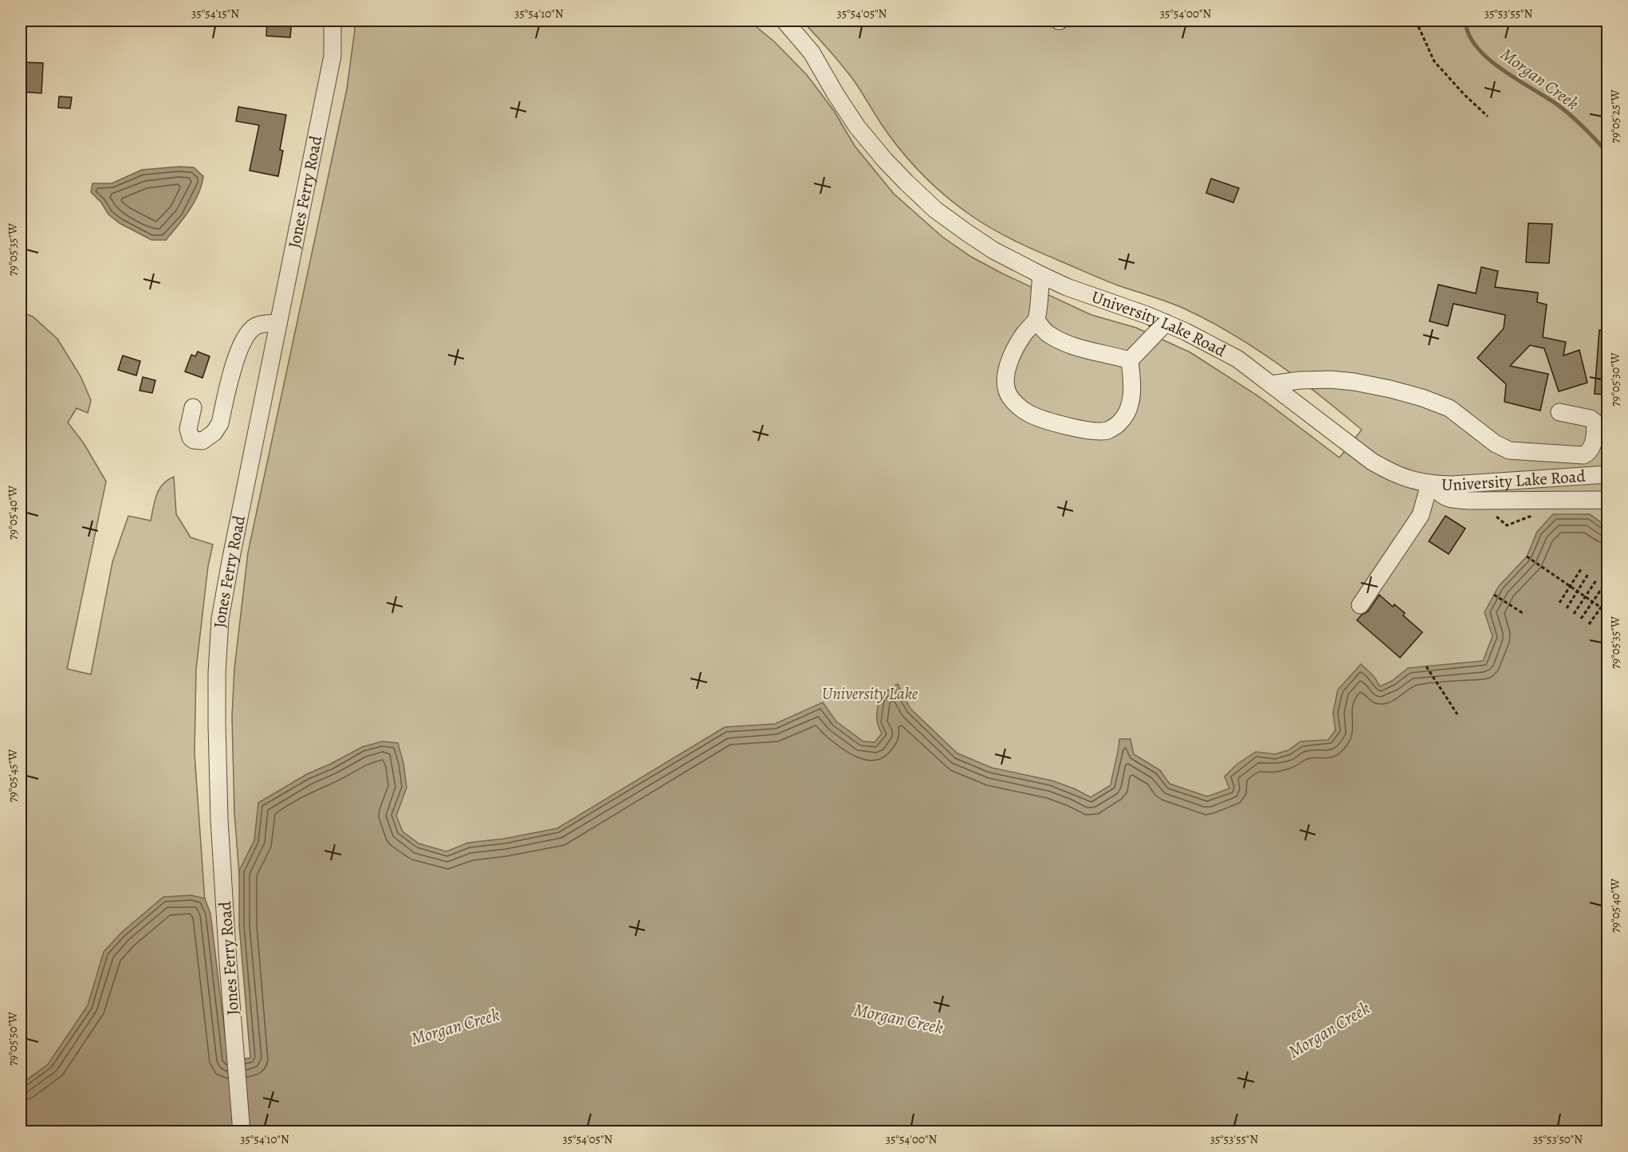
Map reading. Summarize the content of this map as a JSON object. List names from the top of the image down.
{
  "streets": {
    "street": ["Jones Ferry Road", "University Lake Road"]
  },
  "water": ["Morgan Creek"],
  "parks": ["University Lake"],
  "coordinates": [
    "35°54'15\"N",
    "35°54'10\"N",
    "35°54'05\"N",
    "35°54'00\"N",
    "35°53'55\"N",
    "79°05'25\"W",
    "79°05'35\"W",
    "79°05'30\"W",
    "79°05'40\"W",
    "79°05'45\"W",
    "79°05'50\"W",
    "35°53'50\"N"
  ]
}
